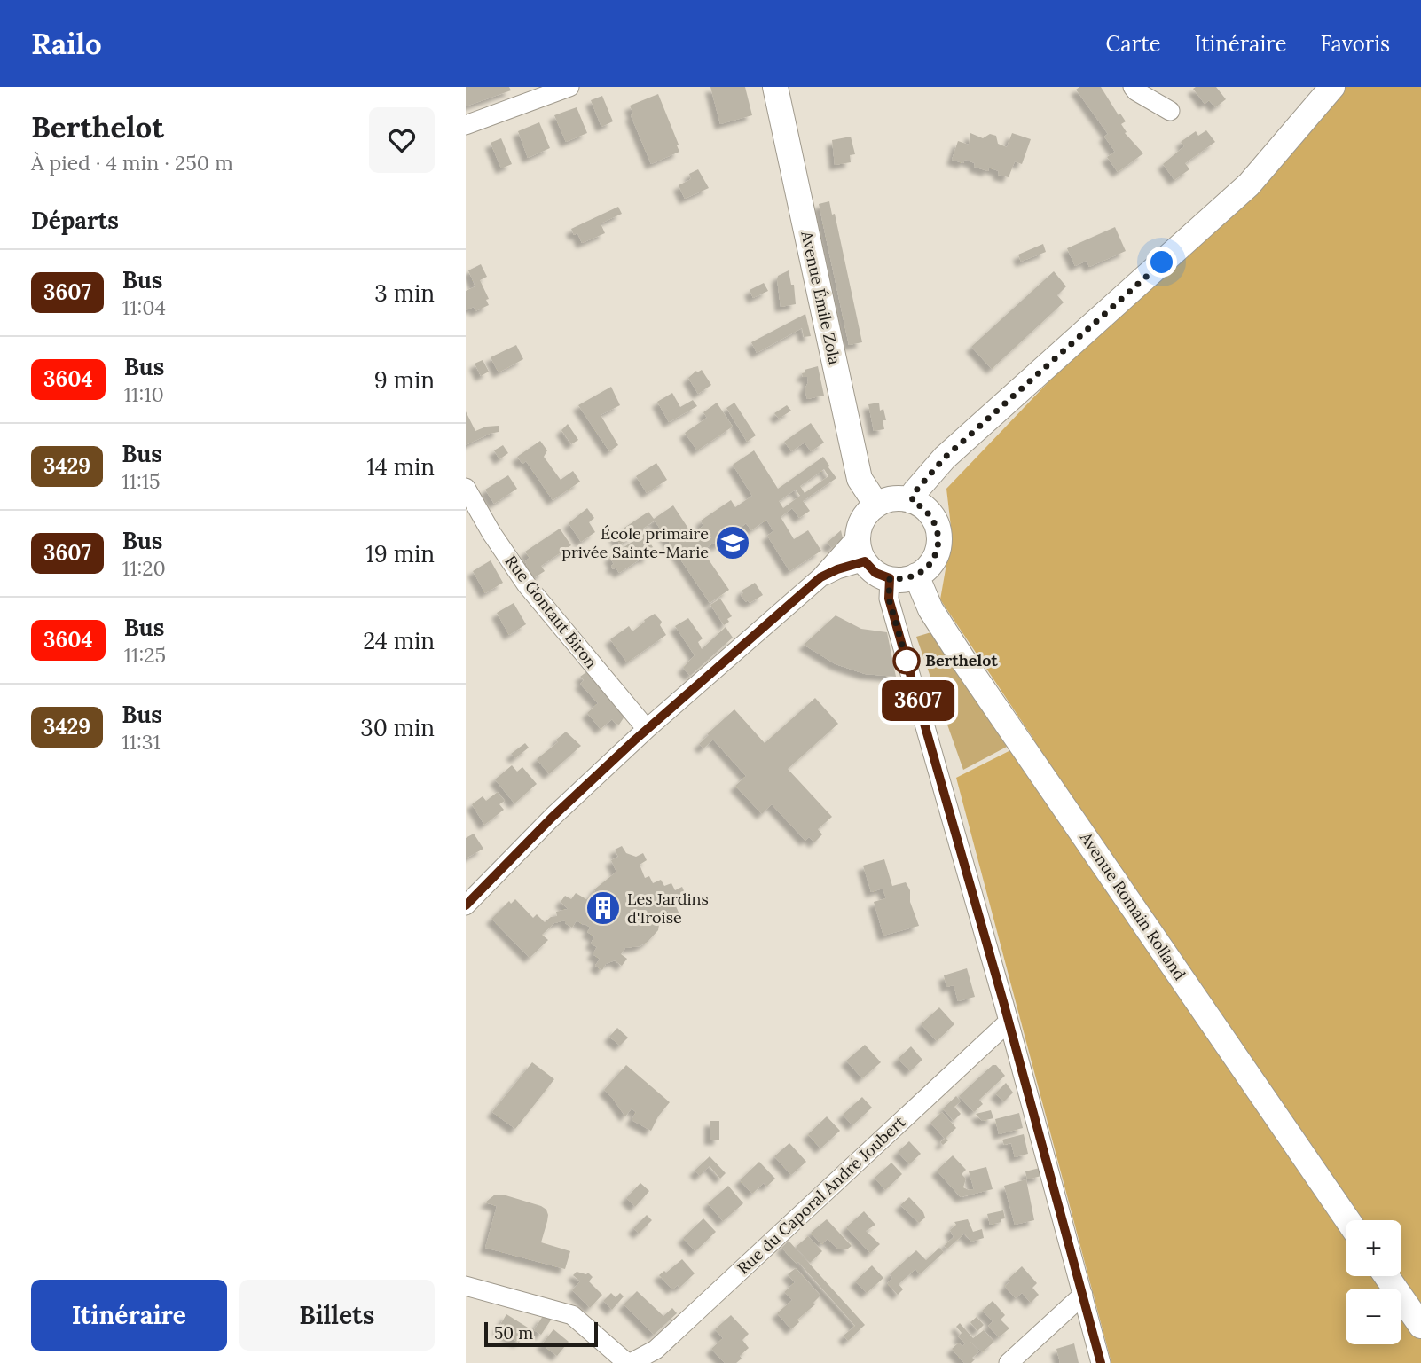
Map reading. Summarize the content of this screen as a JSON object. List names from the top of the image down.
{
  "streets": {
    "main road": ["Avenue Émile Zola", "Avenue Romain Rolland"],
    "street": ["Rue Gontaut Biron", "Rue du Caporal André Joubert"]
  },
  "crossings": [
    ["Avenue Émile Zola", "Avenue Romain Rolland"]
  ],
  "places": {
    "school or university": ["École primaire privée Sainte-Marie"],
    "other": ["Berthelot"],
    "building": ["Les Jardins d'Iroise"]
  },
  "lines": ["bus line 3607"],
  "scale_bar": "50 m",
  "page": {
    "header": "Railo",
    "nav": ["Carte", "Itinéraire", "Favoris"],
    "heading": [
      ["Berthelot", "À pied · 4 min · 250 m"],
      "Départs"
    ],
    "on_map": "3607",
    "list": [
      {
        "mark": "3607",
        "name": "Bus",
        "note": "11:04",
        "value": "3 min"
      },
      {
        "mark": "3604",
        "name": "Bus",
        "note": "11:10",
        "value": "9 min"
      },
      {
        "mark": "3429",
        "name": "Bus",
        "note": "11:15",
        "value": "14 min"
      },
      {
        "mark": "3607",
        "name": "Bus",
        "note": "11:20",
        "value": "19 min"
      },
      {
        "mark": "3604",
        "name": "Bus",
        "note": "11:25",
        "value": "24 min"
      },
      {
        "mark": "3429",
        "name": "Bus",
        "note": "11:31",
        "value": "30 min"
      }
    ],
    "map_buttons": ["+", "−"],
    "buttons": ["Itinéraire", "Billets"],
    "scale": "50 m"
  }
}
